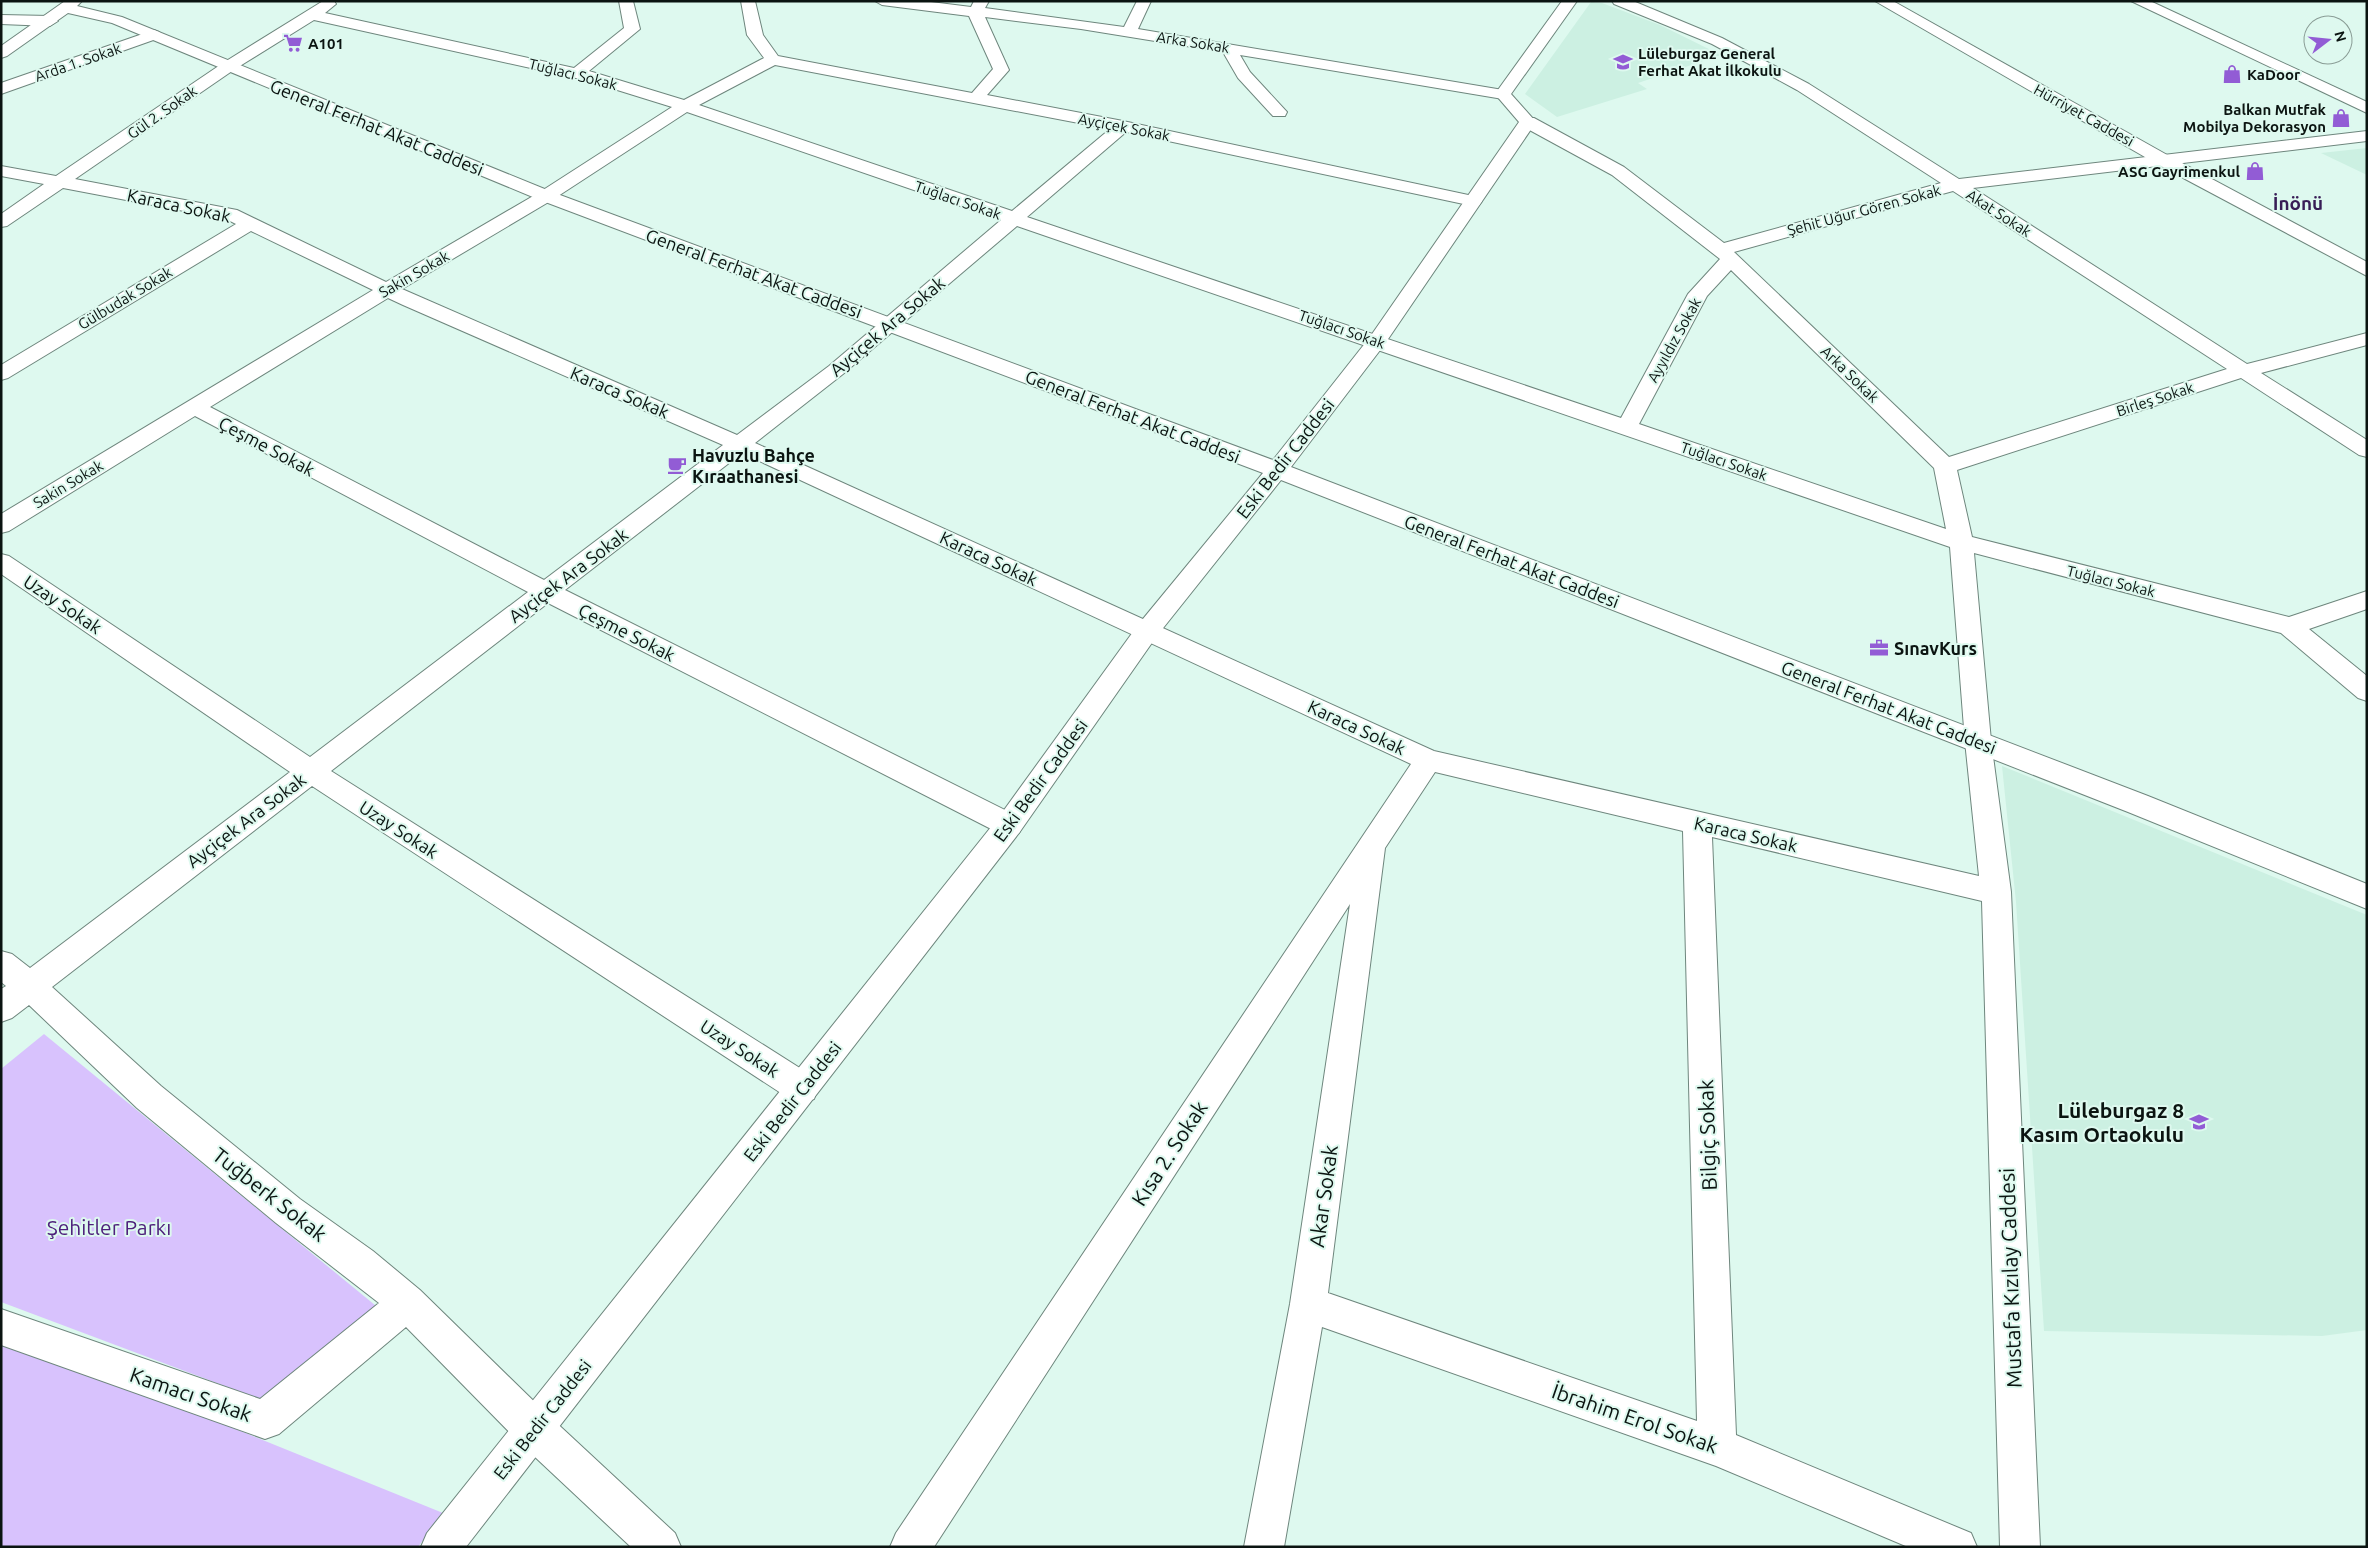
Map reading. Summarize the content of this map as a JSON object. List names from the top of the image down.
{
  "streets": {
    "main road": [
      "Arka Sokak",
      "Arda 1. Sokak",
      "Tuğlacı Sokak",
      "Gül 2. Sokak",
      "Hürriyet Caddesi",
      "General Ferhat Akat Caddesi",
      "Ayçiçek Sokak",
      "Karaca Sokak",
      "Şehit Uğur Gören Sokak",
      "Akat Sokak",
      "Sakin Sokak",
      "Gülbudak Sokak",
      "Ayçiçek Ara Sokak",
      "Ayyıldız Sokak",
      "Birleş Sokak",
      "Çeşme Sokak",
      "Eski Bedir Caddesi",
      "Uzay Sokak",
      "Bilgiç Sokak",
      "Kısa 2. Sokak",
      "Tuğberk Sokak",
      "Akar Sokak",
      "Mustafa Kızılay Caddesi",
      "Kamacı Sokak",
      "İbrahim Erol Sokak"
    ]
  },
  "crossings": [
    ["Arka Sokak", "Şehit Uğur Gören Sokak"],
    ["Arka Sokak", "Ayyıldız Sokak"],
    ["Arka Sokak", "Birleş Sokak"],
    ["Arka Sokak", "Eski Bedir Caddesi"],
    ["Arda 1. Sokak", "General Ferhat Akat Caddesi"],
    ["Tuğlacı Sokak", "Gül 2. Sokak"],
    ["Tuğlacı Sokak", "Sakin Sokak"],
    ["Tuğlacı Sokak", "Ayçiçek Ara Sokak"],
    ["Tuğlacı Sokak", "Ayyıldız Sokak"],
    ["Tuğlacı Sokak", "Eski Bedir Caddesi"],
    ["Gül 2. Sokak", "General Ferhat Akat Caddesi"],
    ["Gül 2. Sokak", "Karaca Sokak"],
    ["Hürriyet Caddesi", "Şehit Uğur Gören Sokak"],
    ["General Ferhat Akat Caddesi", "Sakin Sokak"],
    ["General Ferhat Akat Caddesi", "Ayçiçek Ara Sokak"],
    ["General Ferhat Akat Caddesi", "Eski Bedir Caddesi"],
    ["General Ferhat Akat Caddesi", "Mustafa Kızılay Caddesi"],
    ["Ayçiçek Sokak", "Sakin Sokak"],
    ["Ayçiçek Sokak", "Ayçiçek Ara Sokak"],
    ["Ayçiçek Sokak", "Eski Bedir Caddesi"],
    ["Karaca Sokak", "Sakin Sokak"],
    ["Karaca Sokak", "Gülbudak Sokak"],
    ["Karaca Sokak", "Ayçiçek Ara Sokak"],
    ["Karaca Sokak", "Eski Bedir Caddesi"],
    ["Karaca Sokak", "Bilgiç Sokak"],
    ["Karaca Sokak", "Kısa 2. Sokak"],
    ["Karaca Sokak", "Mustafa Kızılay Caddesi"],
    ["Şehit Uğur Gören Sokak", "Akat Sokak"],
    ["Şehit Uğur Gören Sokak", "Ayyıldız Sokak"],
    ["Akat Sokak", "Birleş Sokak"],
    ["Sakin Sokak", "Çeşme Sokak"],
    ["Ayçiçek Ara Sokak", "Çeşme Sokak"],
    ["Ayçiçek Ara Sokak", "Uzay Sokak"],
    ["Ayçiçek Ara Sokak", "Tuğberk Sokak"],
    ["Çeşme Sokak", "Eski Bedir Caddesi"],
    ["Eski Bedir Caddesi", "Uzay Sokak"],
    ["Eski Bedir Caddesi", "Tuğberk Sokak"],
    ["Bilgiç Sokak", "İbrahim Erol Sokak"],
    ["Kısa 2. Sokak", "Akar Sokak"],
    ["Tuğberk Sokak", "Kamacı Sokak"],
    ["Akar Sokak", "İbrahim Erol Sokak"]
  ],
  "districts": ["İnönü"],
  "parks": ["Şehitler Parkı"],
  "places": {
    "supermarket": ["A101"],
    "school or university": ["Lüleburgaz General Ferhat Akat İlkokulu", "Lüleburgaz 8 Kasım Ortaokulu"],
    "shop": ["KaDoor", "Balkan Mutfak Mobilya Dekorasyon", "ASG Gayrimenkul"],
    "cafe": ["Havuzlu Bahçe Kıraathanesi"],
    "office": ["SınavKurs"]
  },
  "north": "right"
}
